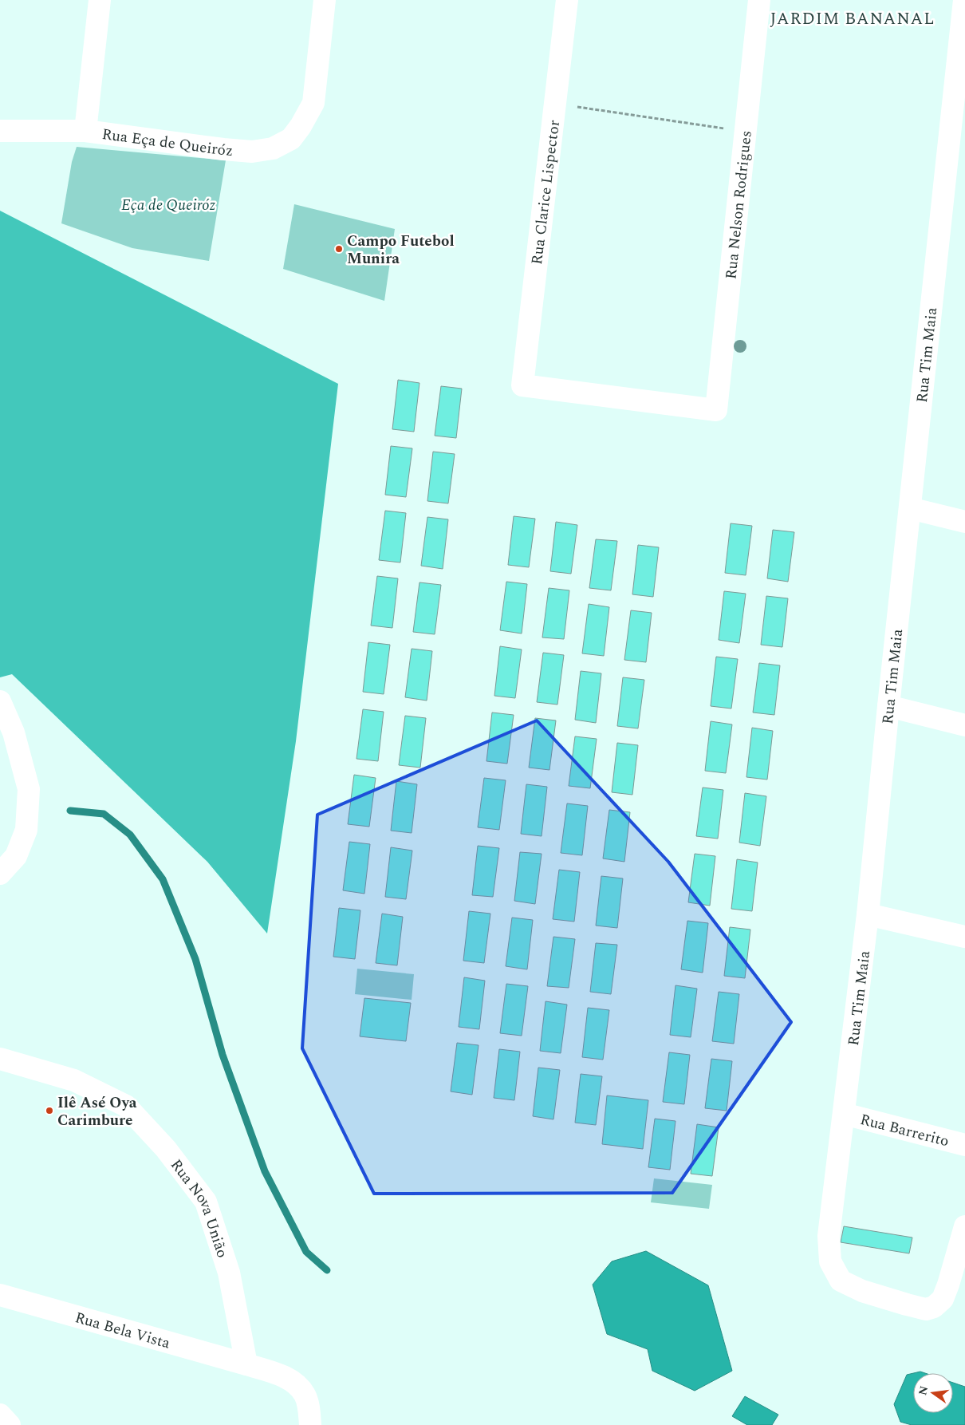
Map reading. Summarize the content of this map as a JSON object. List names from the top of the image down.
{
  "streets": {
    "street": [
      "Rua Eça de Queiróz",
      "Rua Clarice Lispector",
      "Rua Nelson Rodrigues",
      "Rua Tim Maia",
      "Rua Barrerito",
      "Rua Nova União",
      "Rua Bela Vista"
    ]
  },
  "crossings": [
    ["Rua Clarice Lispector", "Rua Nelson Rodrigues"],
    ["Rua Tim Maia", "Rua Barrerito"],
    ["Rua Nova União", "Rua Bela Vista"]
  ],
  "districts": ["JARDIM BANANAL"],
  "parks": ["Eça de Queiróz"],
  "places": ["Campo Futebol Munira", "Ilê Asé Oya Carimbure"],
  "north": "left"
}
